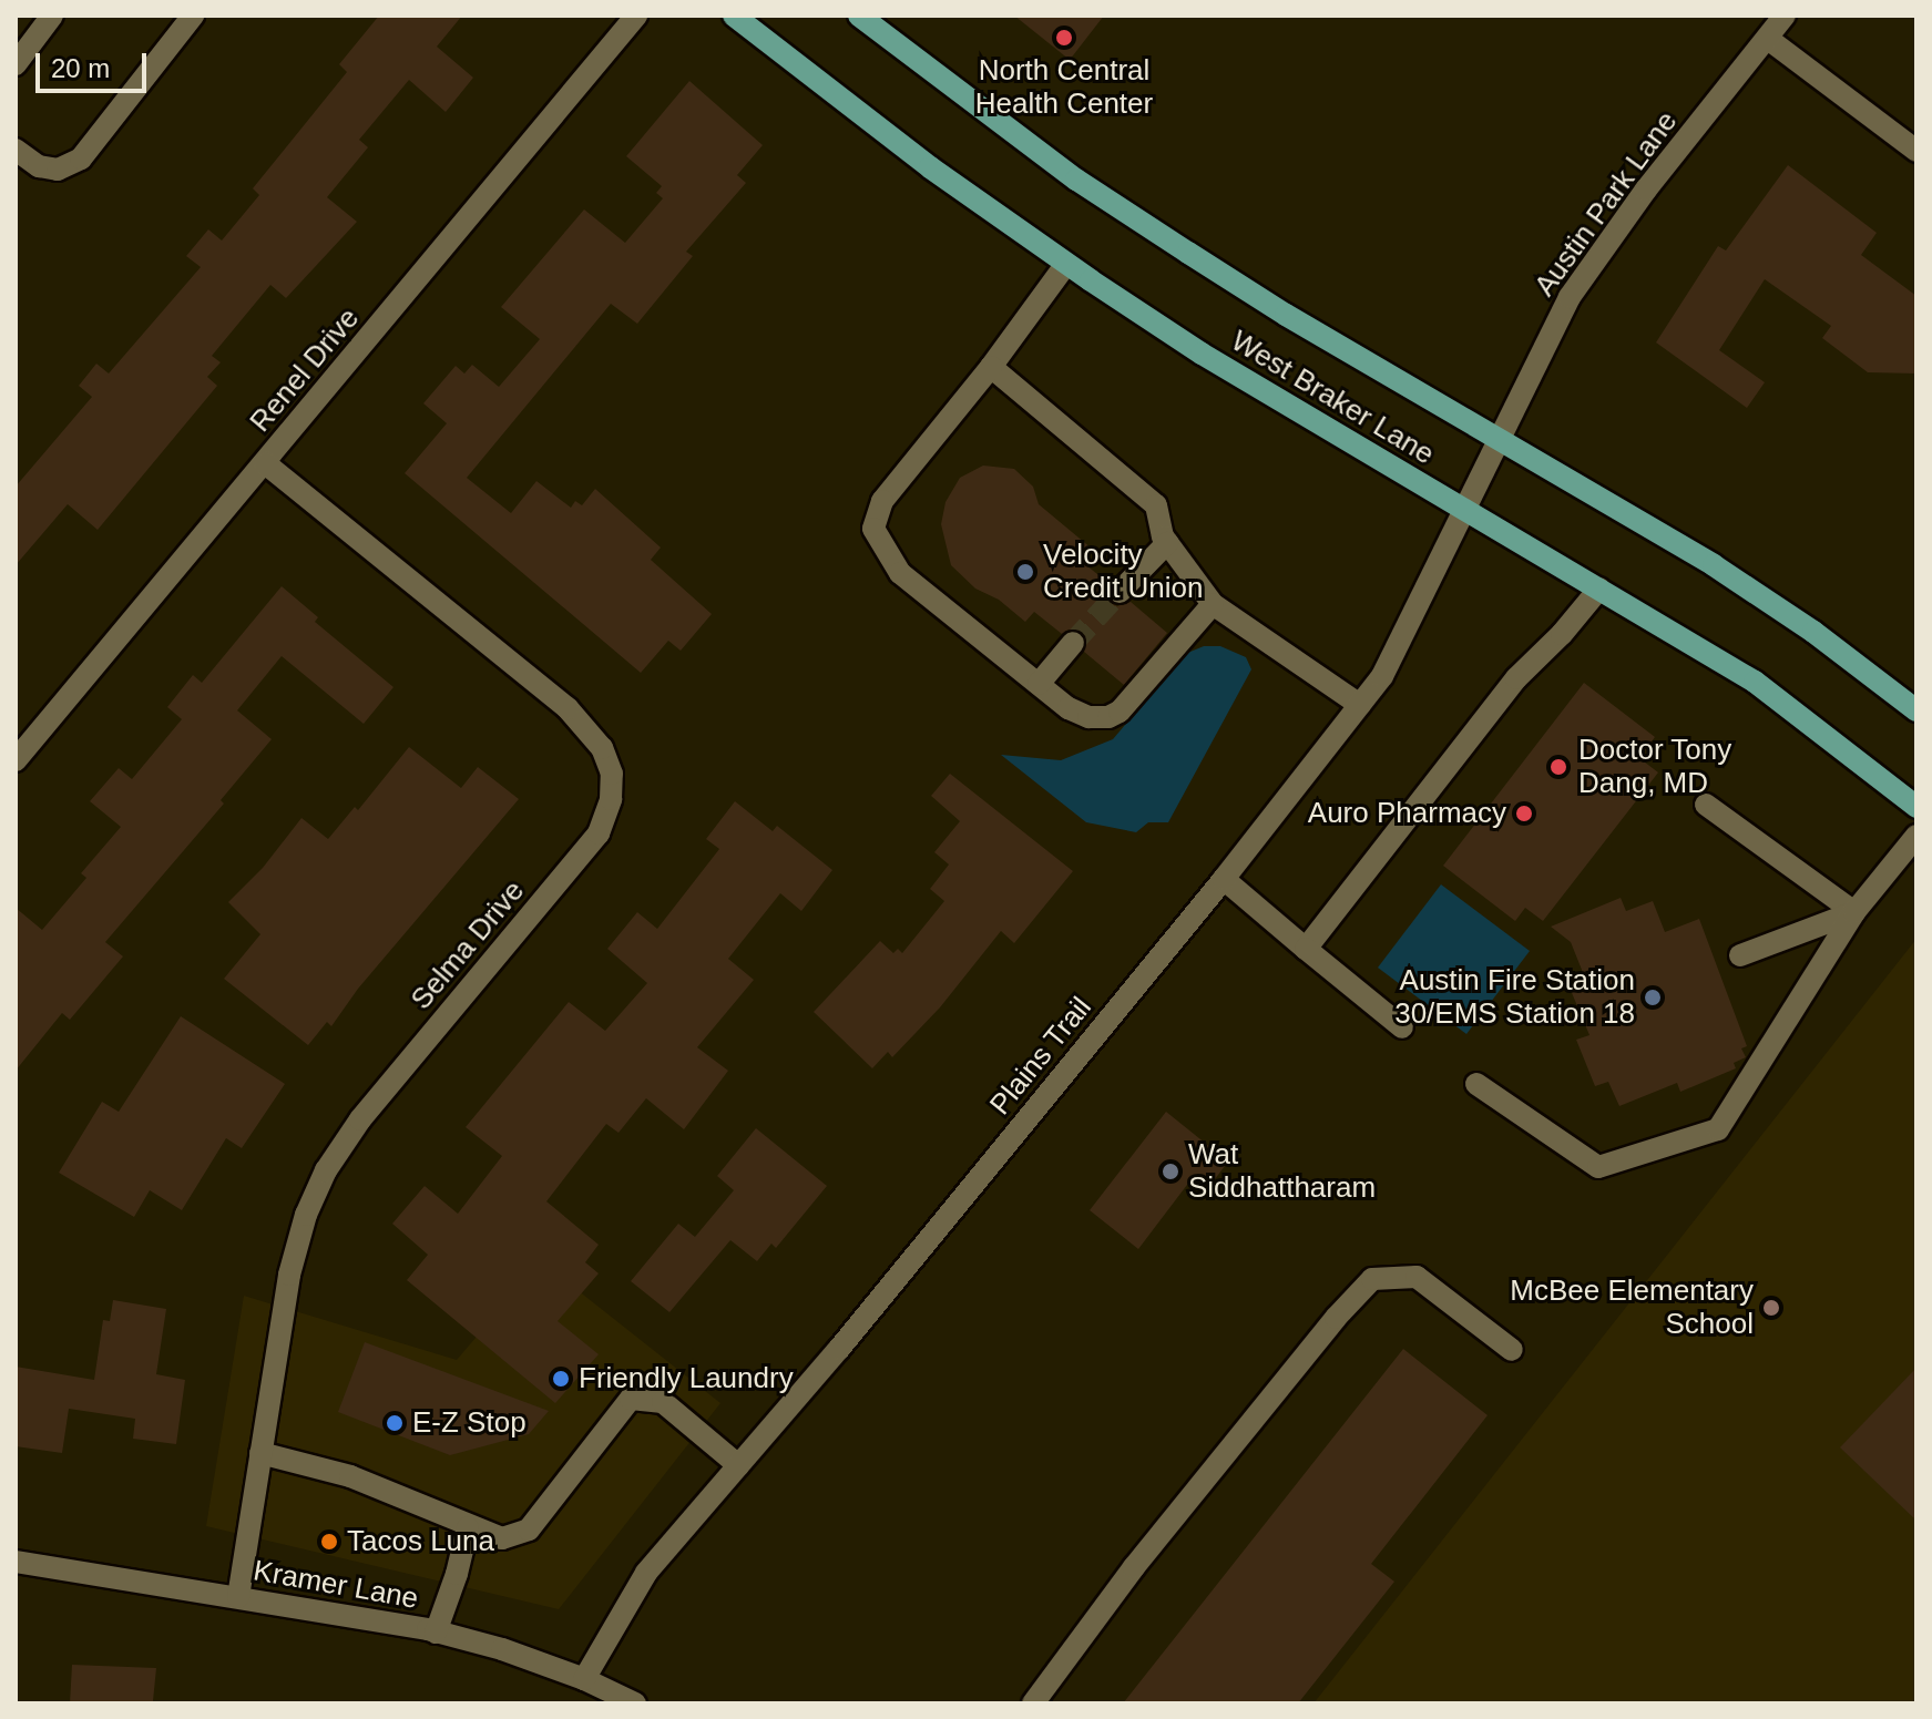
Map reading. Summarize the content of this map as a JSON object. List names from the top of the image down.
{
  "streets": {
    "main road": ["West Braker Lane"],
    "street": [
      "Austin Park Lane",
      "Renel Drive",
      "Selma Drive",
      "Plains Trail",
      "Kramer Lane"
    ]
  },
  "crossings": [
    ["Austin Park Lane", "West Braker Lane"],
    ["Austin Park Lane", "Plains Trail"],
    ["Renel Drive", "Selma Drive"],
    ["West Braker Lane", "Plains Trail"],
    ["Selma Drive", "Kramer Lane"],
    ["Plains Trail", "Kramer Lane"]
  ],
  "places": [
    "North Central Health Center",
    "Velocity Credit Union",
    "Doctor Tony Dang, MD",
    "Auro Pharmacy",
    "Austin Fire Station 30/EMS Station 18",
    "Wat Siddhattharam",
    "McBee Elementary School",
    "Friendly Laundry",
    "E-Z Stop",
    "Tacos Luna"
  ],
  "scale_bar": "20 m"
}
